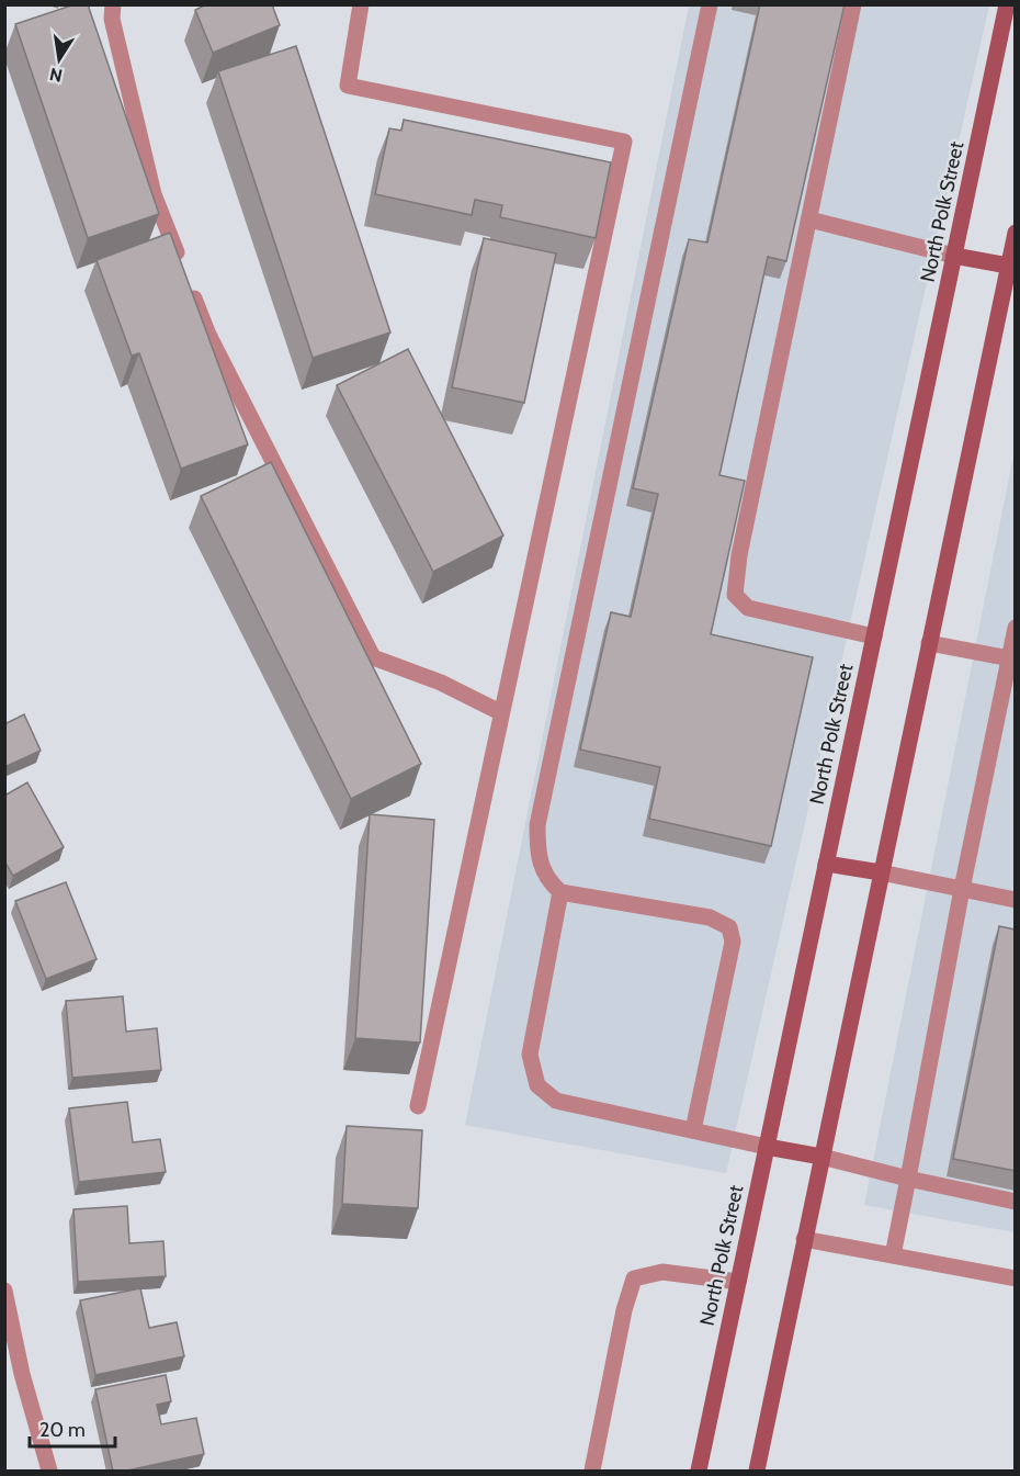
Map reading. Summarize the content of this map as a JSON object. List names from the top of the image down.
{
  "streets": {
    "main road": ["North Polk Street"]
  },
  "scale_bar": "20 m",
  "north": "bottom"
}
